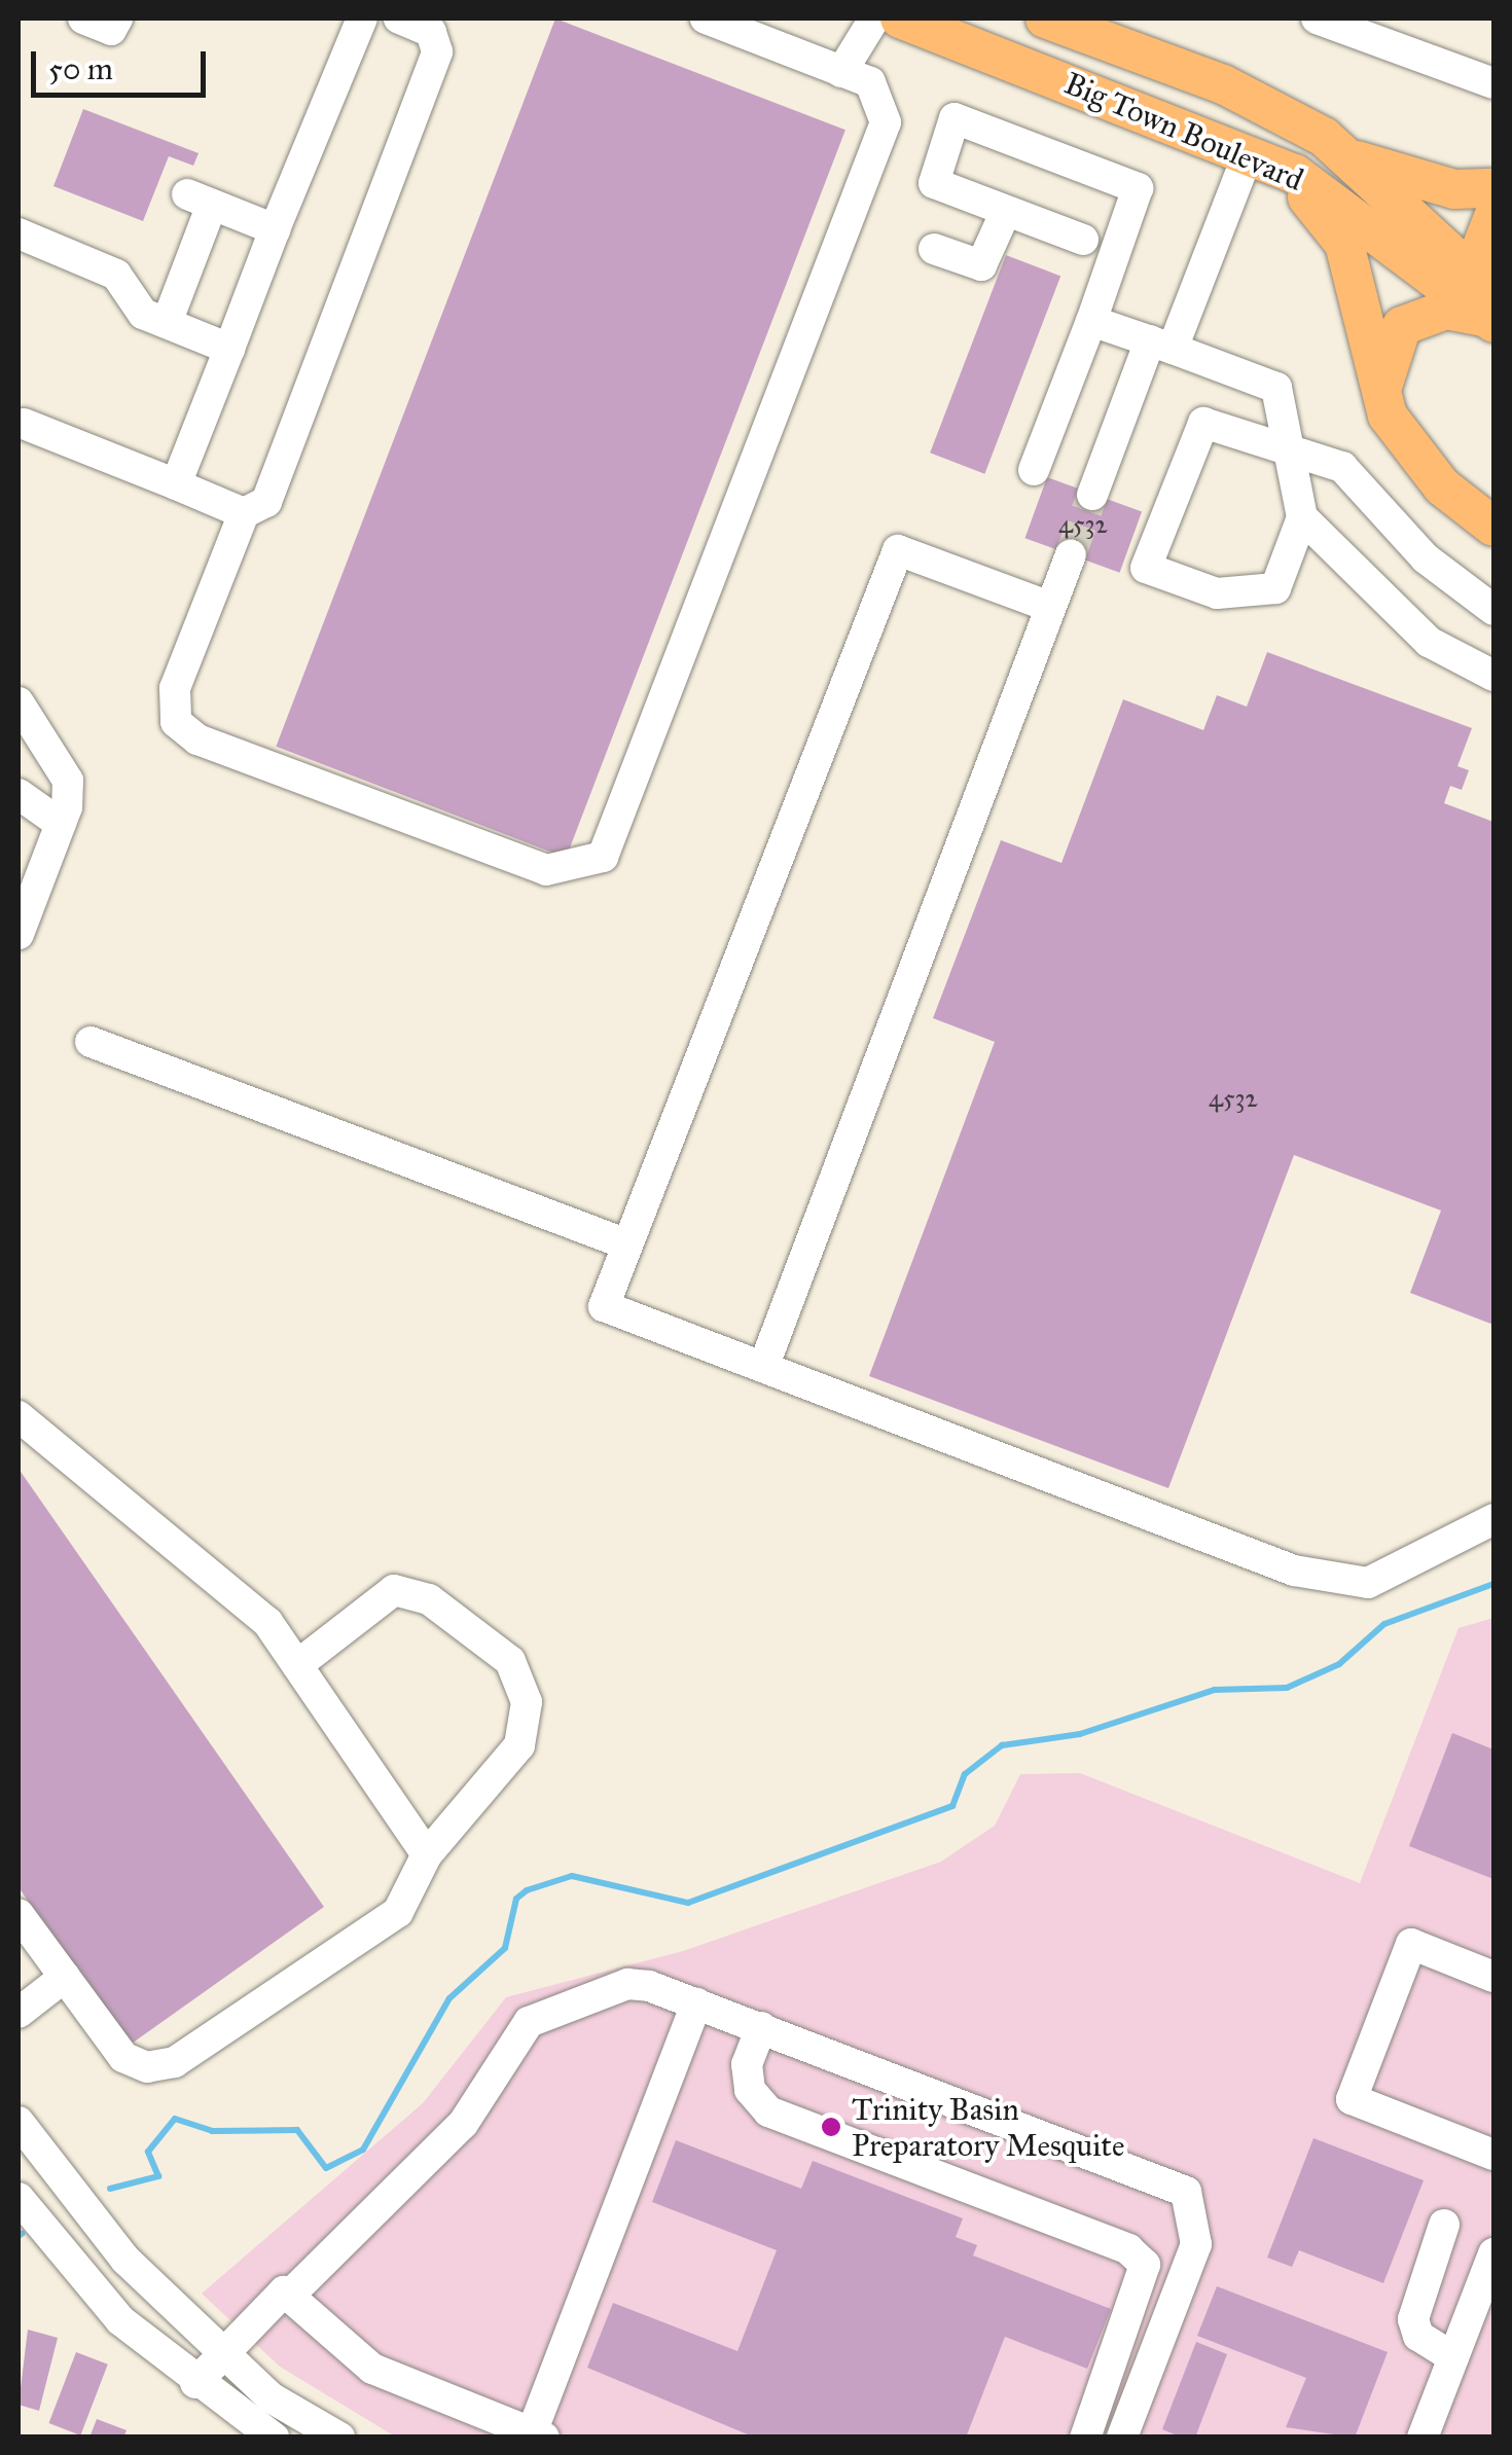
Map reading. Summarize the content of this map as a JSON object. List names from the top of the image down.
{
  "streets": {
    "main road": ["Big Town Boulevard"]
  },
  "places": ["Trinity Basin Preparatory Mesquite"],
  "house_numbers": ["4532", "4532"],
  "scale_bar": "50 m"
}
